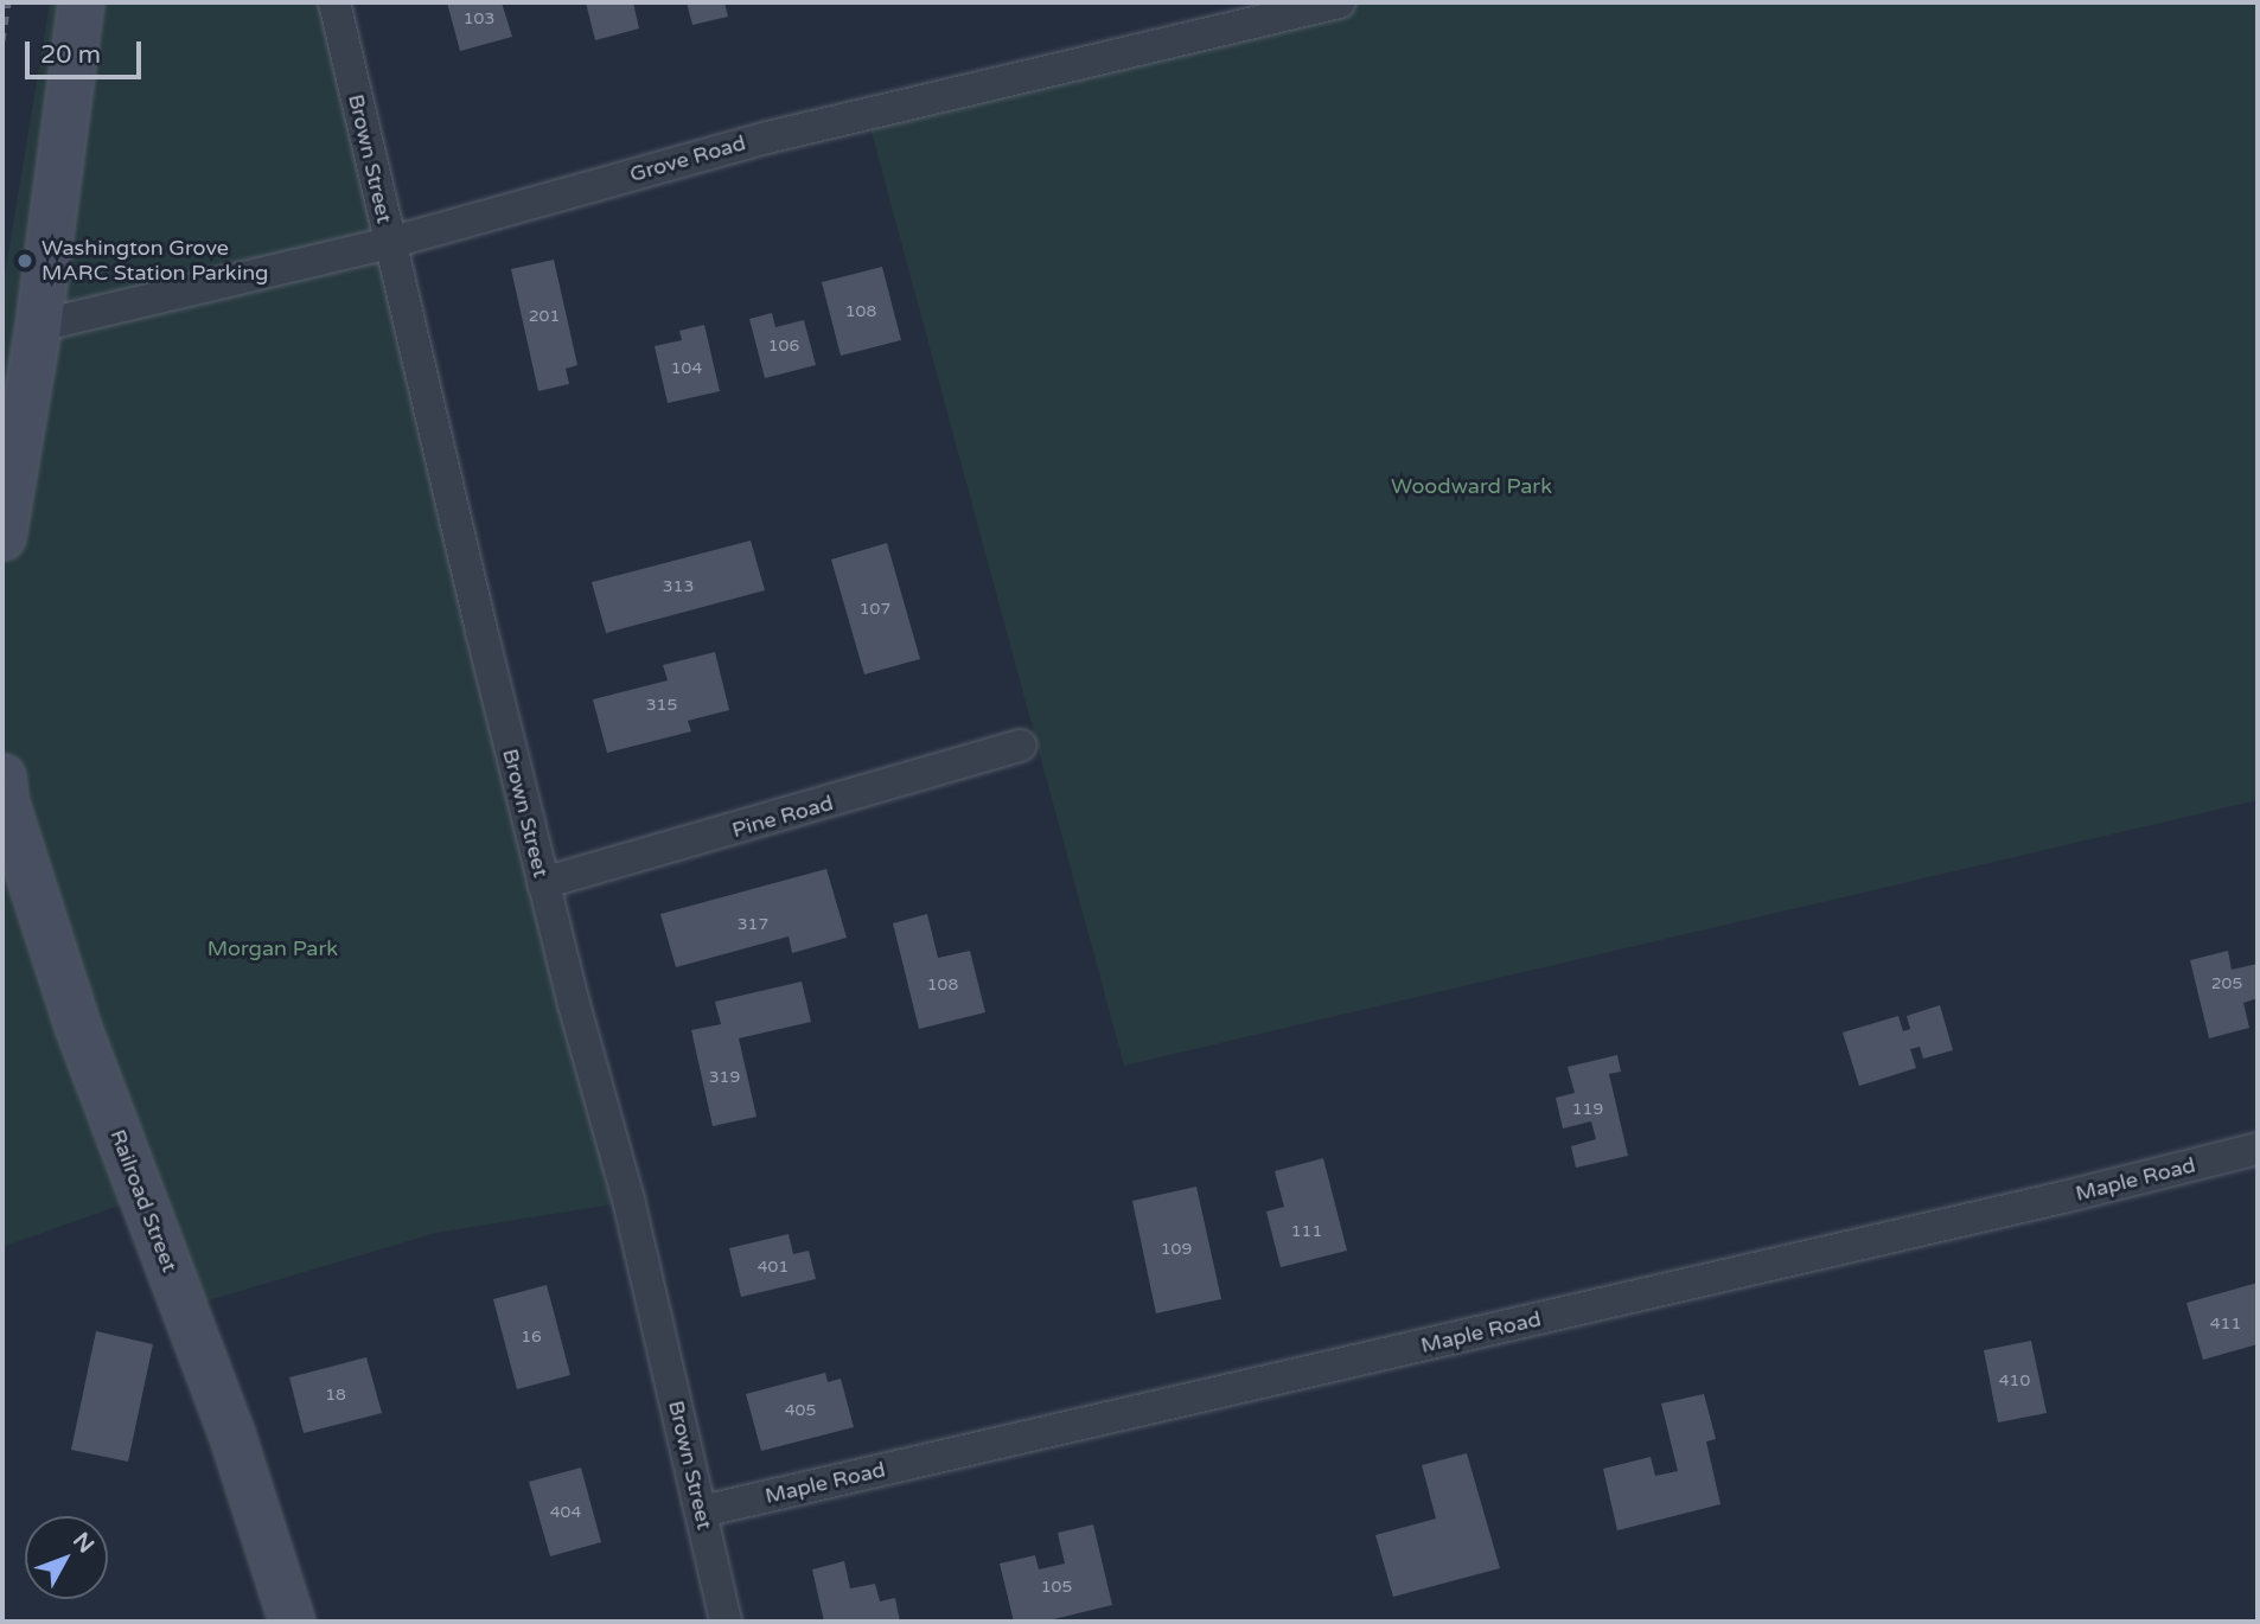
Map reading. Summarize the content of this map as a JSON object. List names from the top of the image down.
{
  "streets": {
    "street": [
      "Brown Street",
      "Grove Road",
      "Pine Road",
      "Maple Road",
      "Railroad Street"
    ]
  },
  "crossings": [
    ["Brown Street", "Grove Road"],
    ["Brown Street", "Pine Road"],
    ["Brown Street", "Maple Road"]
  ],
  "parks": ["Woodward Park", "Morgan Park"],
  "places": ["Washington Grove MARC Station Parking"],
  "house_numbers": [
    "103",
    "108",
    "201",
    "106",
    "104",
    "313",
    "107",
    "315",
    "317",
    "205",
    "108",
    "319",
    "119",
    "111",
    "109",
    "401",
    "411",
    "16",
    "410",
    "18",
    "405",
    "404",
    "105"
  ],
  "scale_bar": "20 m",
  "north": "top right"
}
